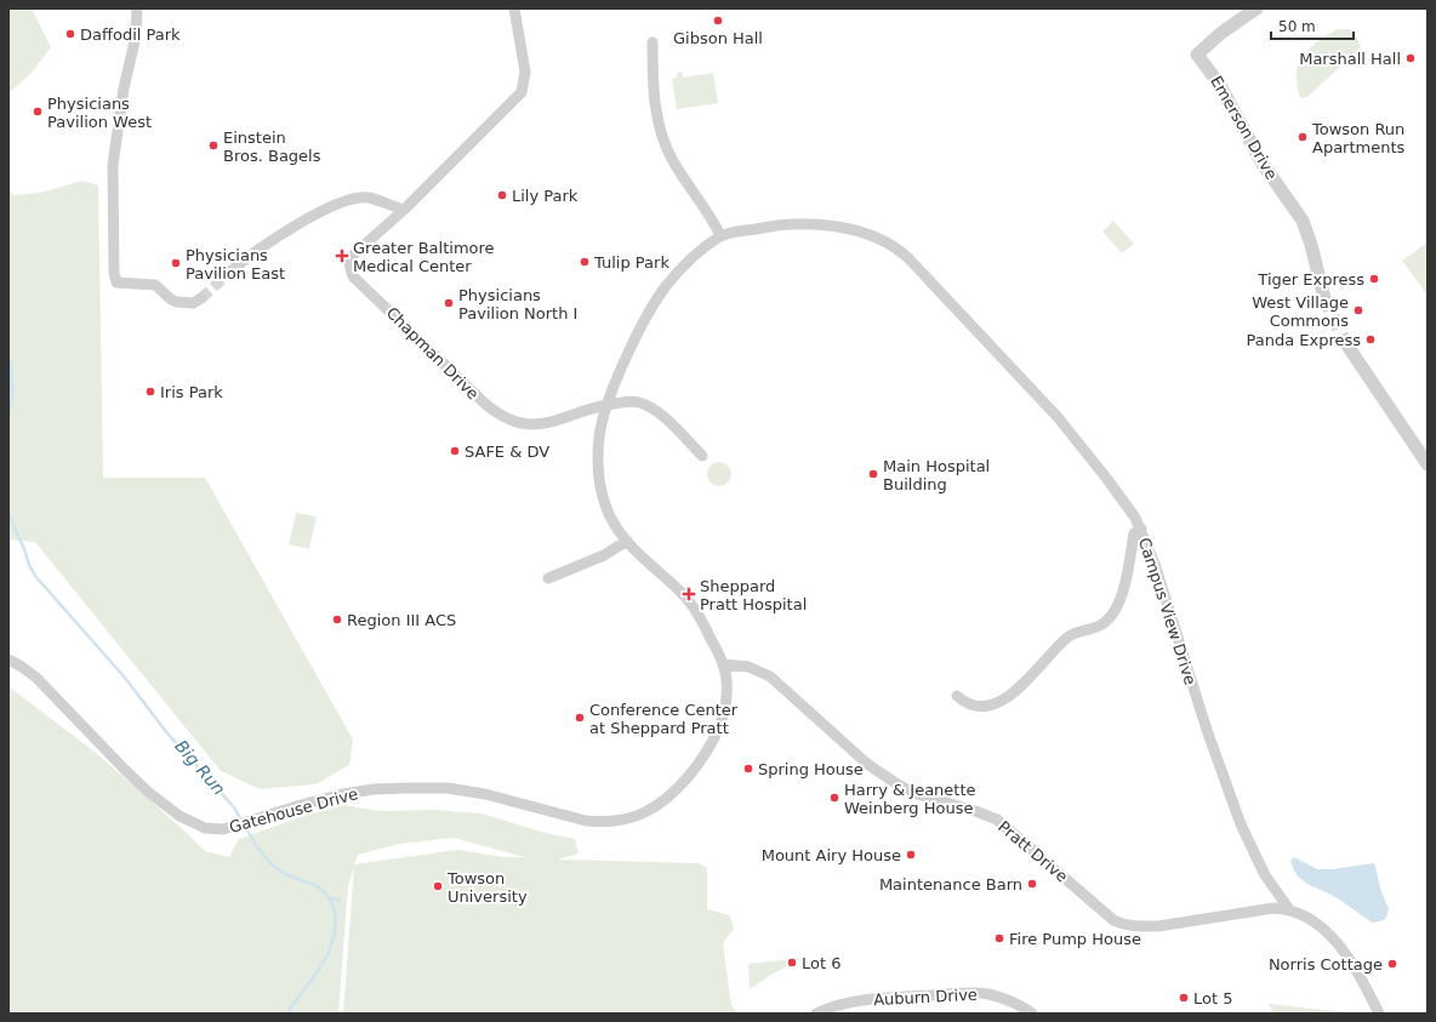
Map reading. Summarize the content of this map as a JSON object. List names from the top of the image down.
{
  "streets": {
    "street": [
      "Emerson Drive",
      "Chapman Drive",
      "Campus View Drive",
      "Gatehouse Drive",
      "Pratt Drive",
      "Auburn Drive"
    ]
  },
  "crossings": [
    ["Chapman Drive", "Gatehouse Drive"],
    ["Campus View Drive", "Gatehouse Drive"],
    ["Campus View Drive", "Pratt Drive"],
    ["Gatehouse Drive", "Pratt Drive"]
  ],
  "water": ["Big Run"],
  "places": {
    "other": [
      "Gibson Hall",
      "Daffodil Park",
      "Marshall Hall",
      "Physicians Pavilion West",
      "Towson Run Apartments",
      "Einstein Bros. Bagels",
      "Lily Park",
      "Tulip Park",
      "Physicians Pavilion East",
      "Tiger Express",
      "Physicians Pavilion North I",
      "West Village Commons",
      "Panda Express",
      "Iris Park",
      "SAFE & DV",
      "Main Hospital Building",
      "Region III ACS",
      "Conference Center at Sheppard Pratt",
      "Spring House",
      "Harry & Jeanette Weinberg House",
      "Mount Airy House",
      "Maintenance Barn",
      "Towson University",
      "Fire Pump House",
      "Lot 6",
      "Norris Cottage",
      "Lot 5"
    ],
    "health": ["Greater Baltimore Medical Center", "Sheppard Pratt Hospital"]
  },
  "scale_bar": "50 m"
}
